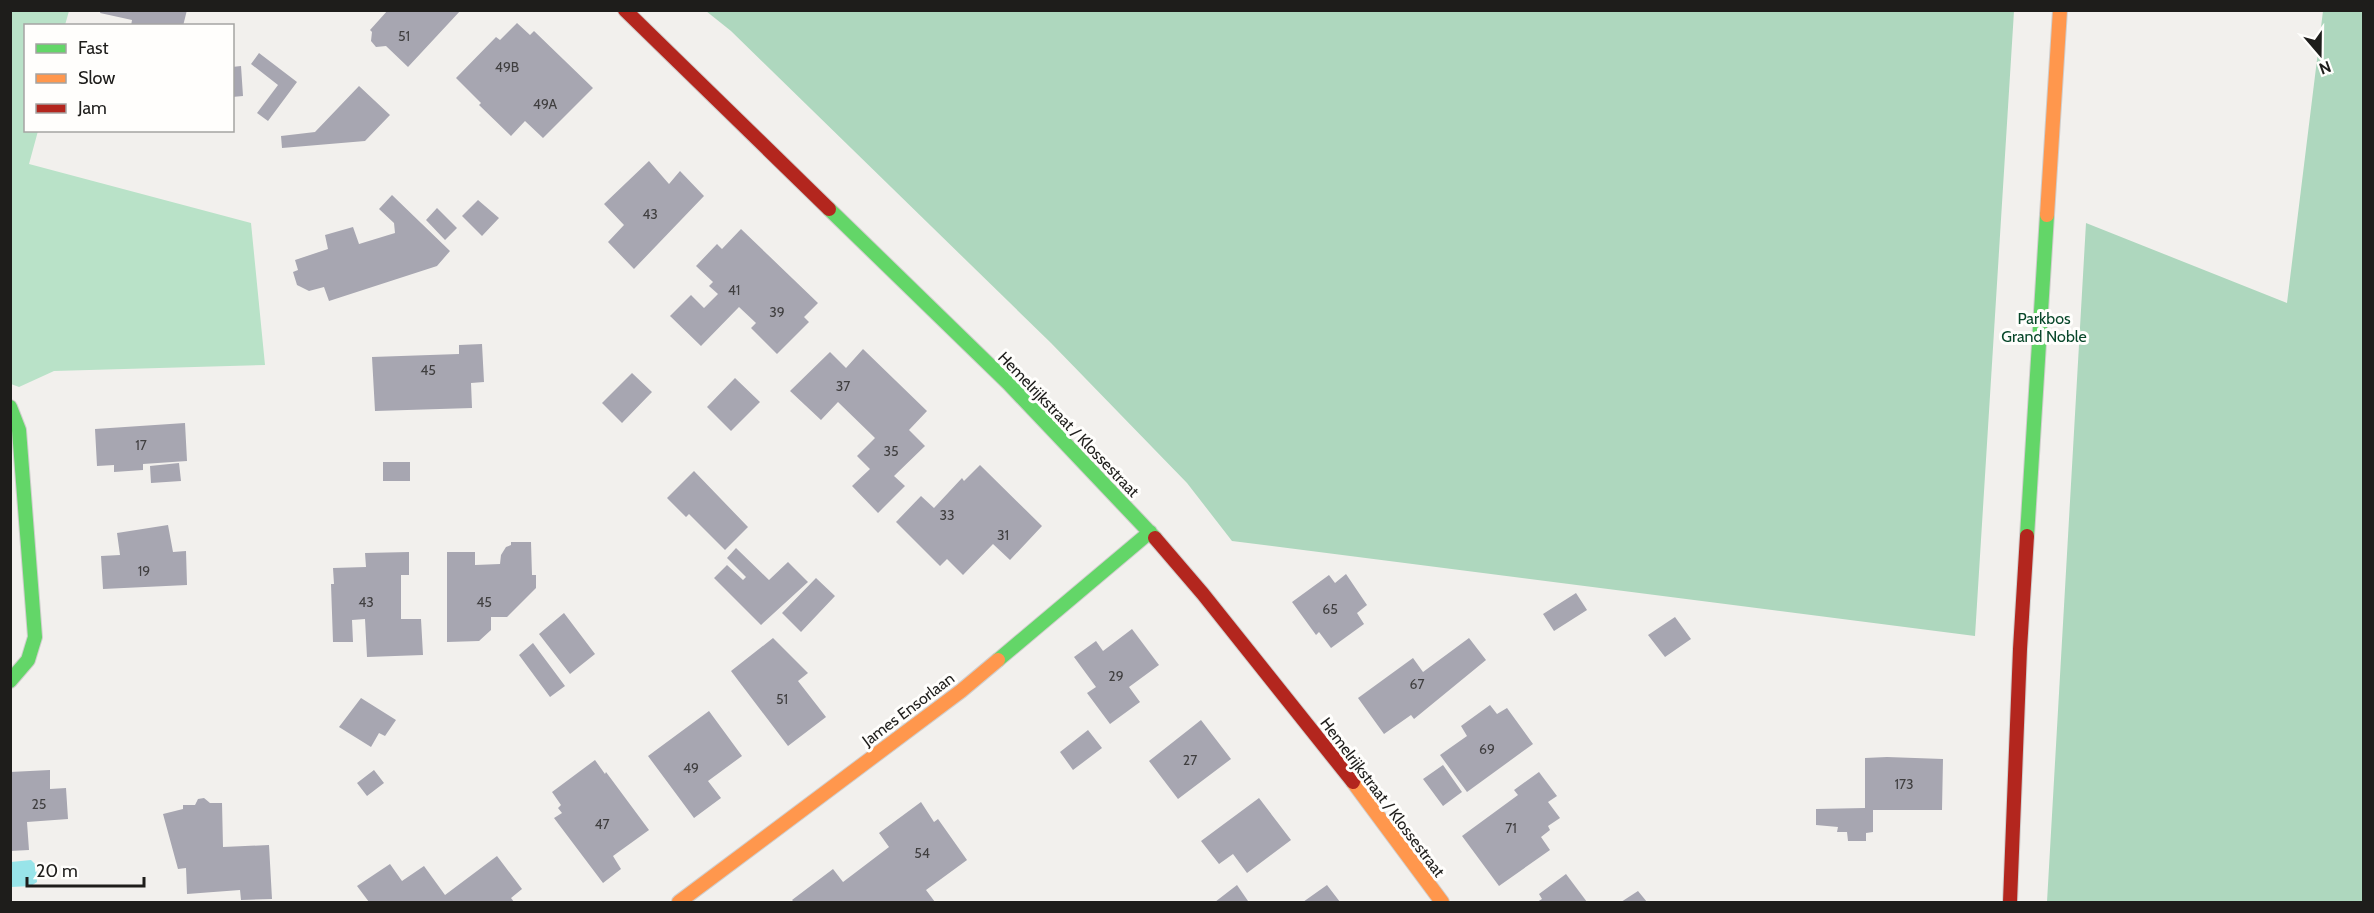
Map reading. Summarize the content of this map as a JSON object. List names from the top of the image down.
{
  "streets": {
    "street": ["Hemelrijkstraat / Klossestraat", "James Ensorlaan"]
  },
  "crossings": [
    ["Hemelrijkstraat / Klossestraat", "James Ensorlaan"]
  ],
  "parks": ["Parkbos Grand Noble"],
  "house_numbers": [
    "51",
    "49B",
    "49A",
    "43",
    "41",
    "39",
    "45",
    "37",
    "17",
    "35",
    "33",
    "31",
    "19",
    "43",
    "45",
    "65",
    "29",
    "67",
    "51",
    "69",
    "27",
    "49",
    "173",
    "25",
    "47",
    "71",
    "54"
  ],
  "legend": ["Fast", "Slow", "Jam"],
  "scale_bar": "20 m",
  "north": "bottom"
}
